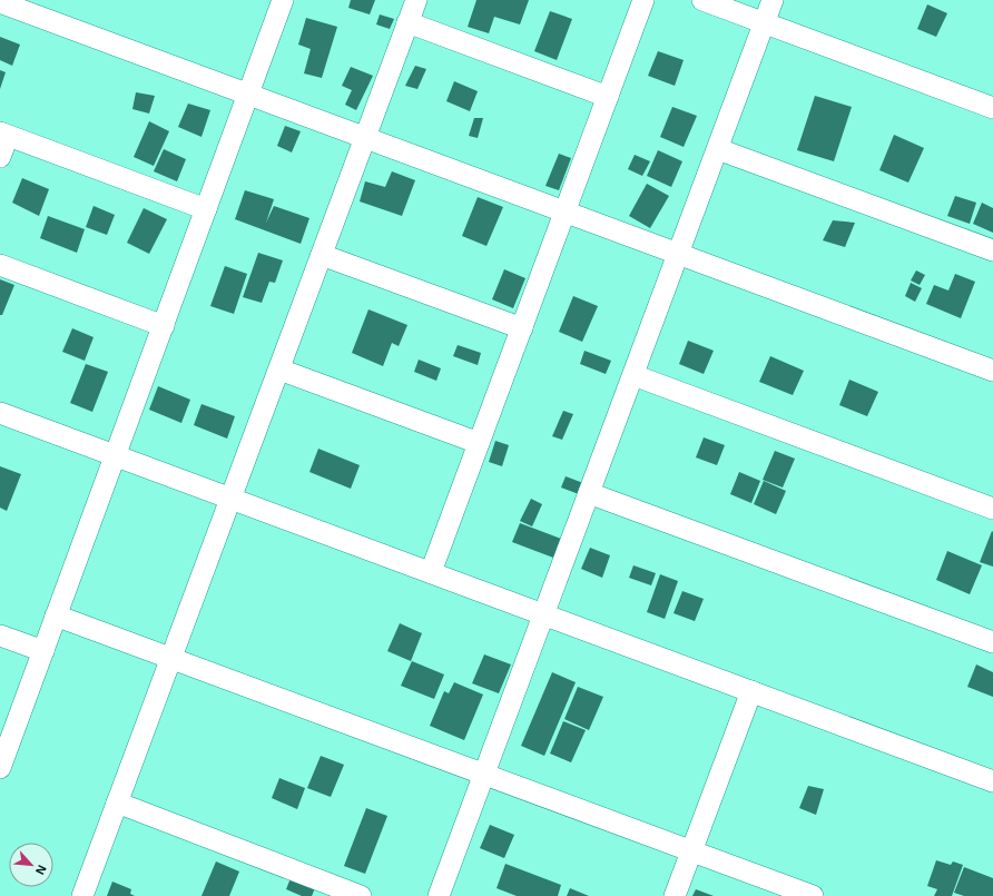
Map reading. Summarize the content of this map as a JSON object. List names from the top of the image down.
{
  "north": "bottom right"
}
